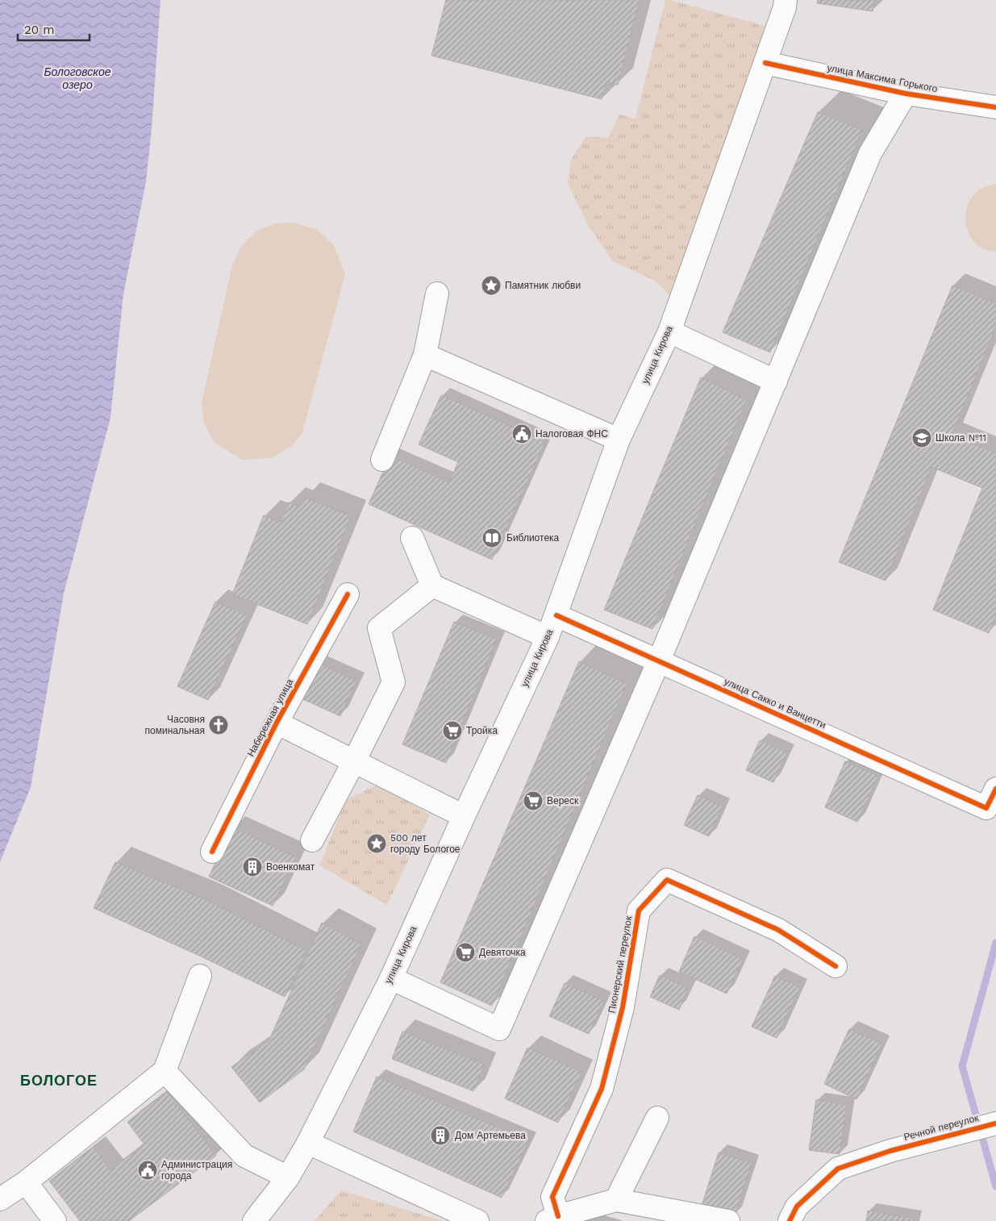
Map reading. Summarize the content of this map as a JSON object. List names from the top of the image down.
{
  "streets": {
    "street": [
      "улица Максима Горького",
      "улица Кирова",
      "улица Сакко и Ванцетти",
      "Набережная улица",
      "Пионерский переулок",
      "Речной переулок"
    ]
  },
  "crossings": [
    ["улица Максима Горького", "улица Кирова"],
    ["улица Кирова", "улица Сакко и Ванцетти"]
  ],
  "districts": ["БОЛОГОЕ"],
  "water": ["Бологовское озеро"],
  "places": {
    "place": ["Памятник любви", "500 лет городу Бологое"],
    "public building": ["Налоговая ФНС", "Администрация города"],
    "school or university": ["Школа №11"],
    "library": ["Библиотека"],
    "church": ["Часовня поминальная"],
    "supermarket": ["Тройка", "Вереск", "Девяточка"],
    "building": ["Военкомат", "Дом Артемьева"]
  },
  "scale_bar": "20 m"
}
